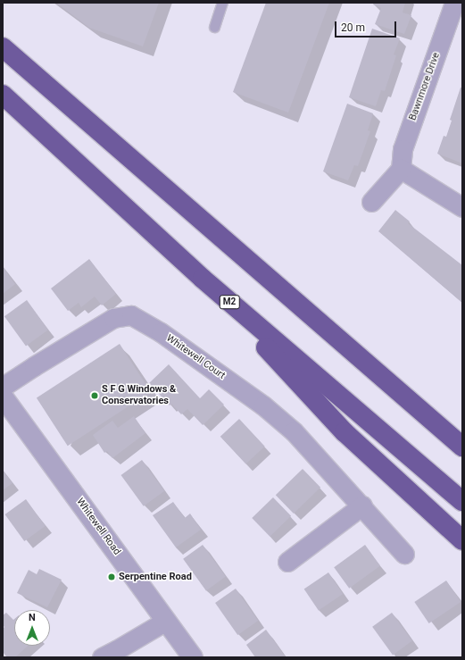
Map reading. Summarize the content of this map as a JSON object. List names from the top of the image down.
{
  "streets": {
    "highway": ["M2"],
    "street": ["Bawnmore Drive", "Whitewell Court", "Whitewell Road"]
  },
  "places": ["S F G Windows & Conservatories", "Serpentine Road"],
  "scale_bar": "20 m",
  "north": "top"
}
